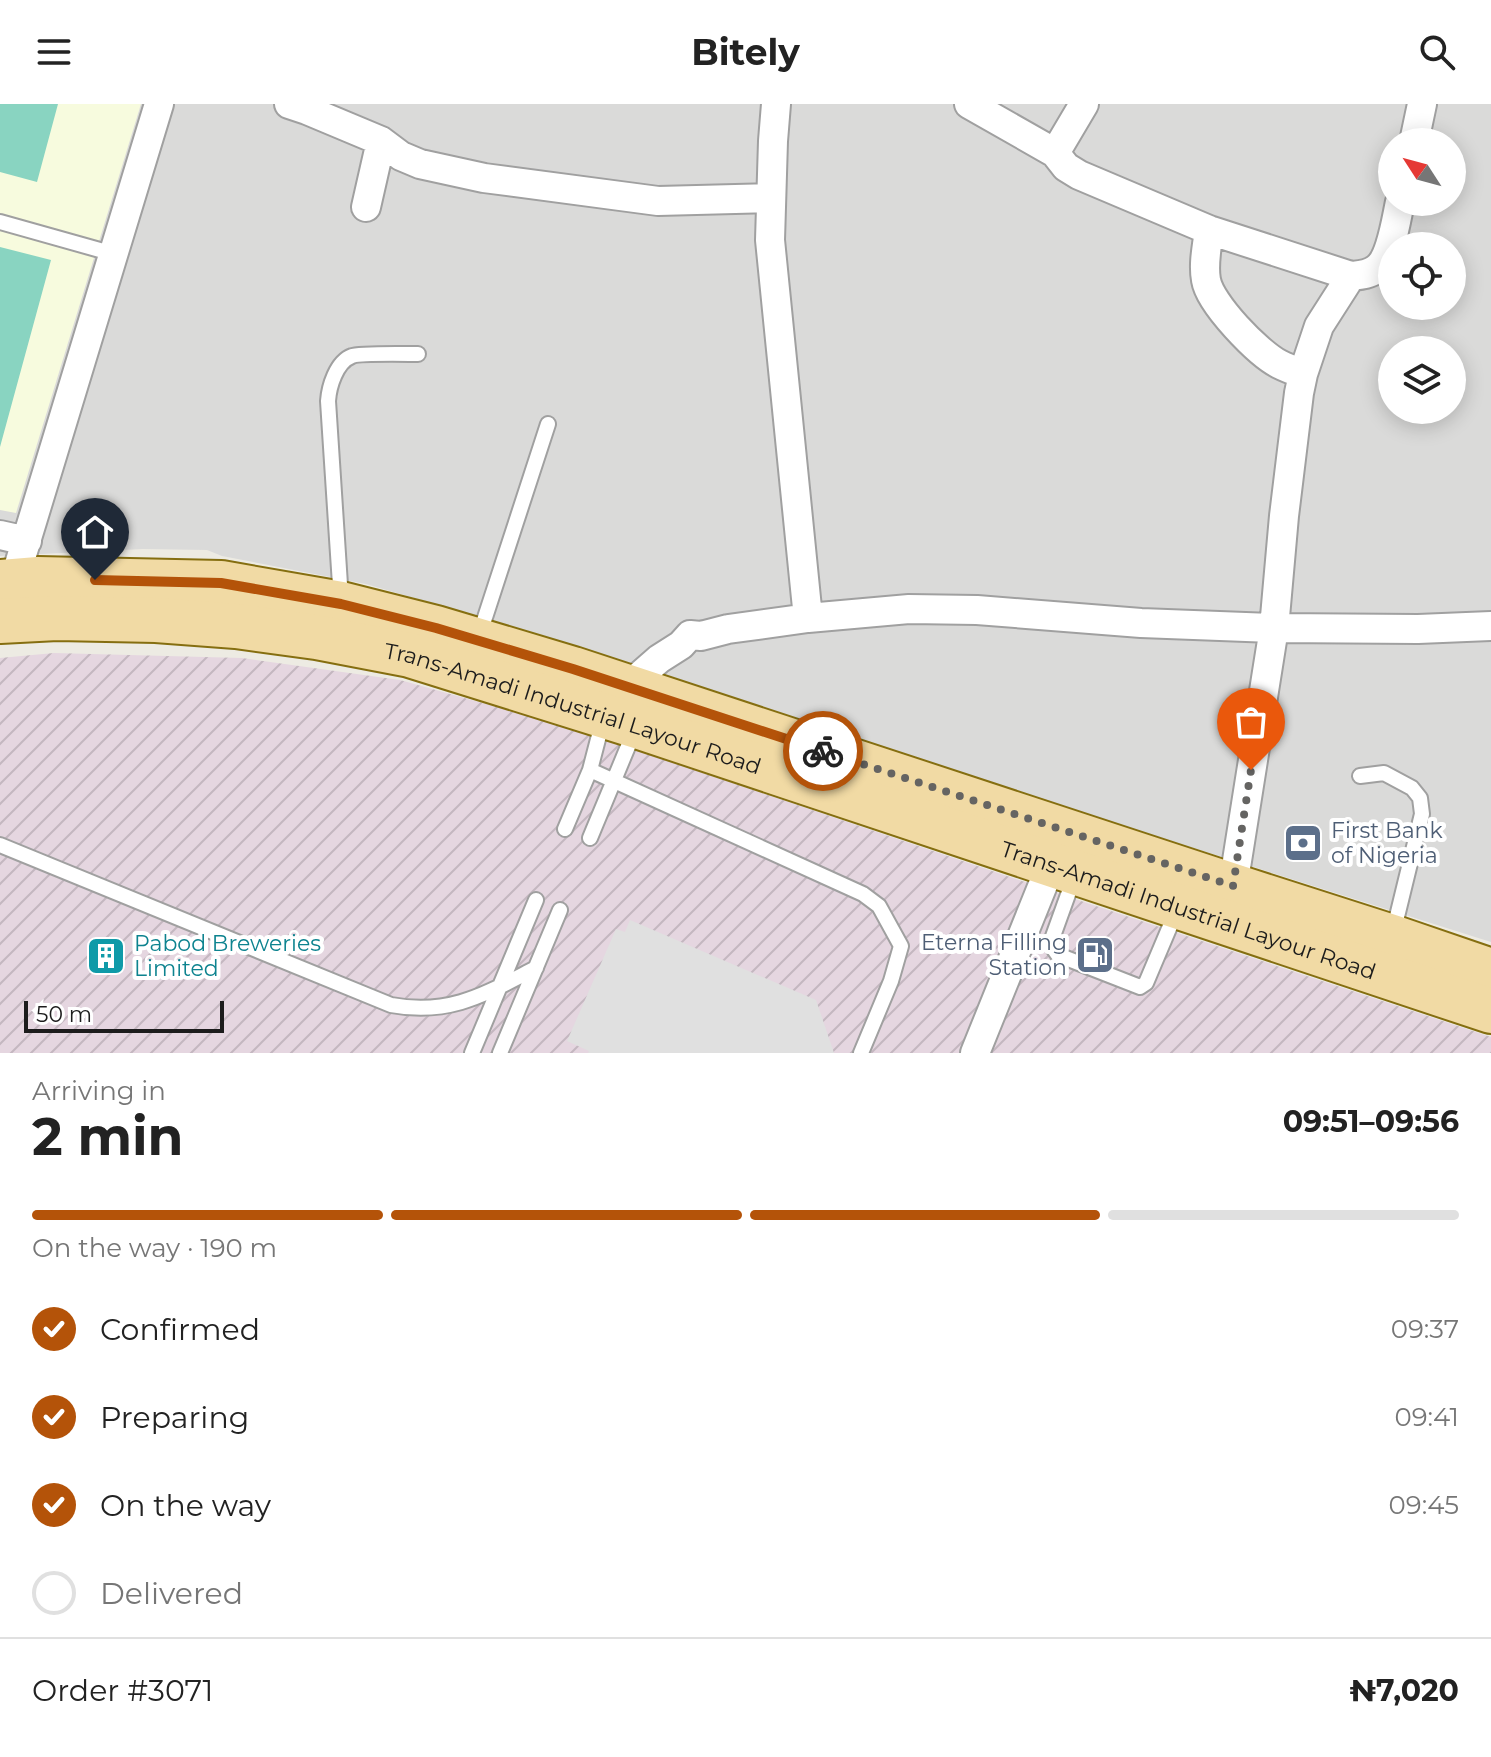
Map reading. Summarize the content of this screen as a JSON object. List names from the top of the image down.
{
  "streets": {
    "main road": ["Trans-Amadi Industrial Layour Road"]
  },
  "places": {
    "bank": ["First Bank of Nigeria"],
    "fuel station": ["Eterna Filling Station"],
    "building": ["Pabod Breweries Limited"]
  },
  "scale_bar": "50 m",
  "north": "top left",
  "page": {
    "header": "Bitely",
    "scale": "50 m",
    "heading": ["2 min", "Arriving in", "09:51–09:56"],
    "panel": ["Order #3071", "₦7,020"],
    "bar": "On the way · 190 m",
    "list": [
      ["Confirmed", "09:37"],
      ["Preparing", "09:41"],
      ["On the way", "09:45"],
      "Delivered"
    ]
  }
}
